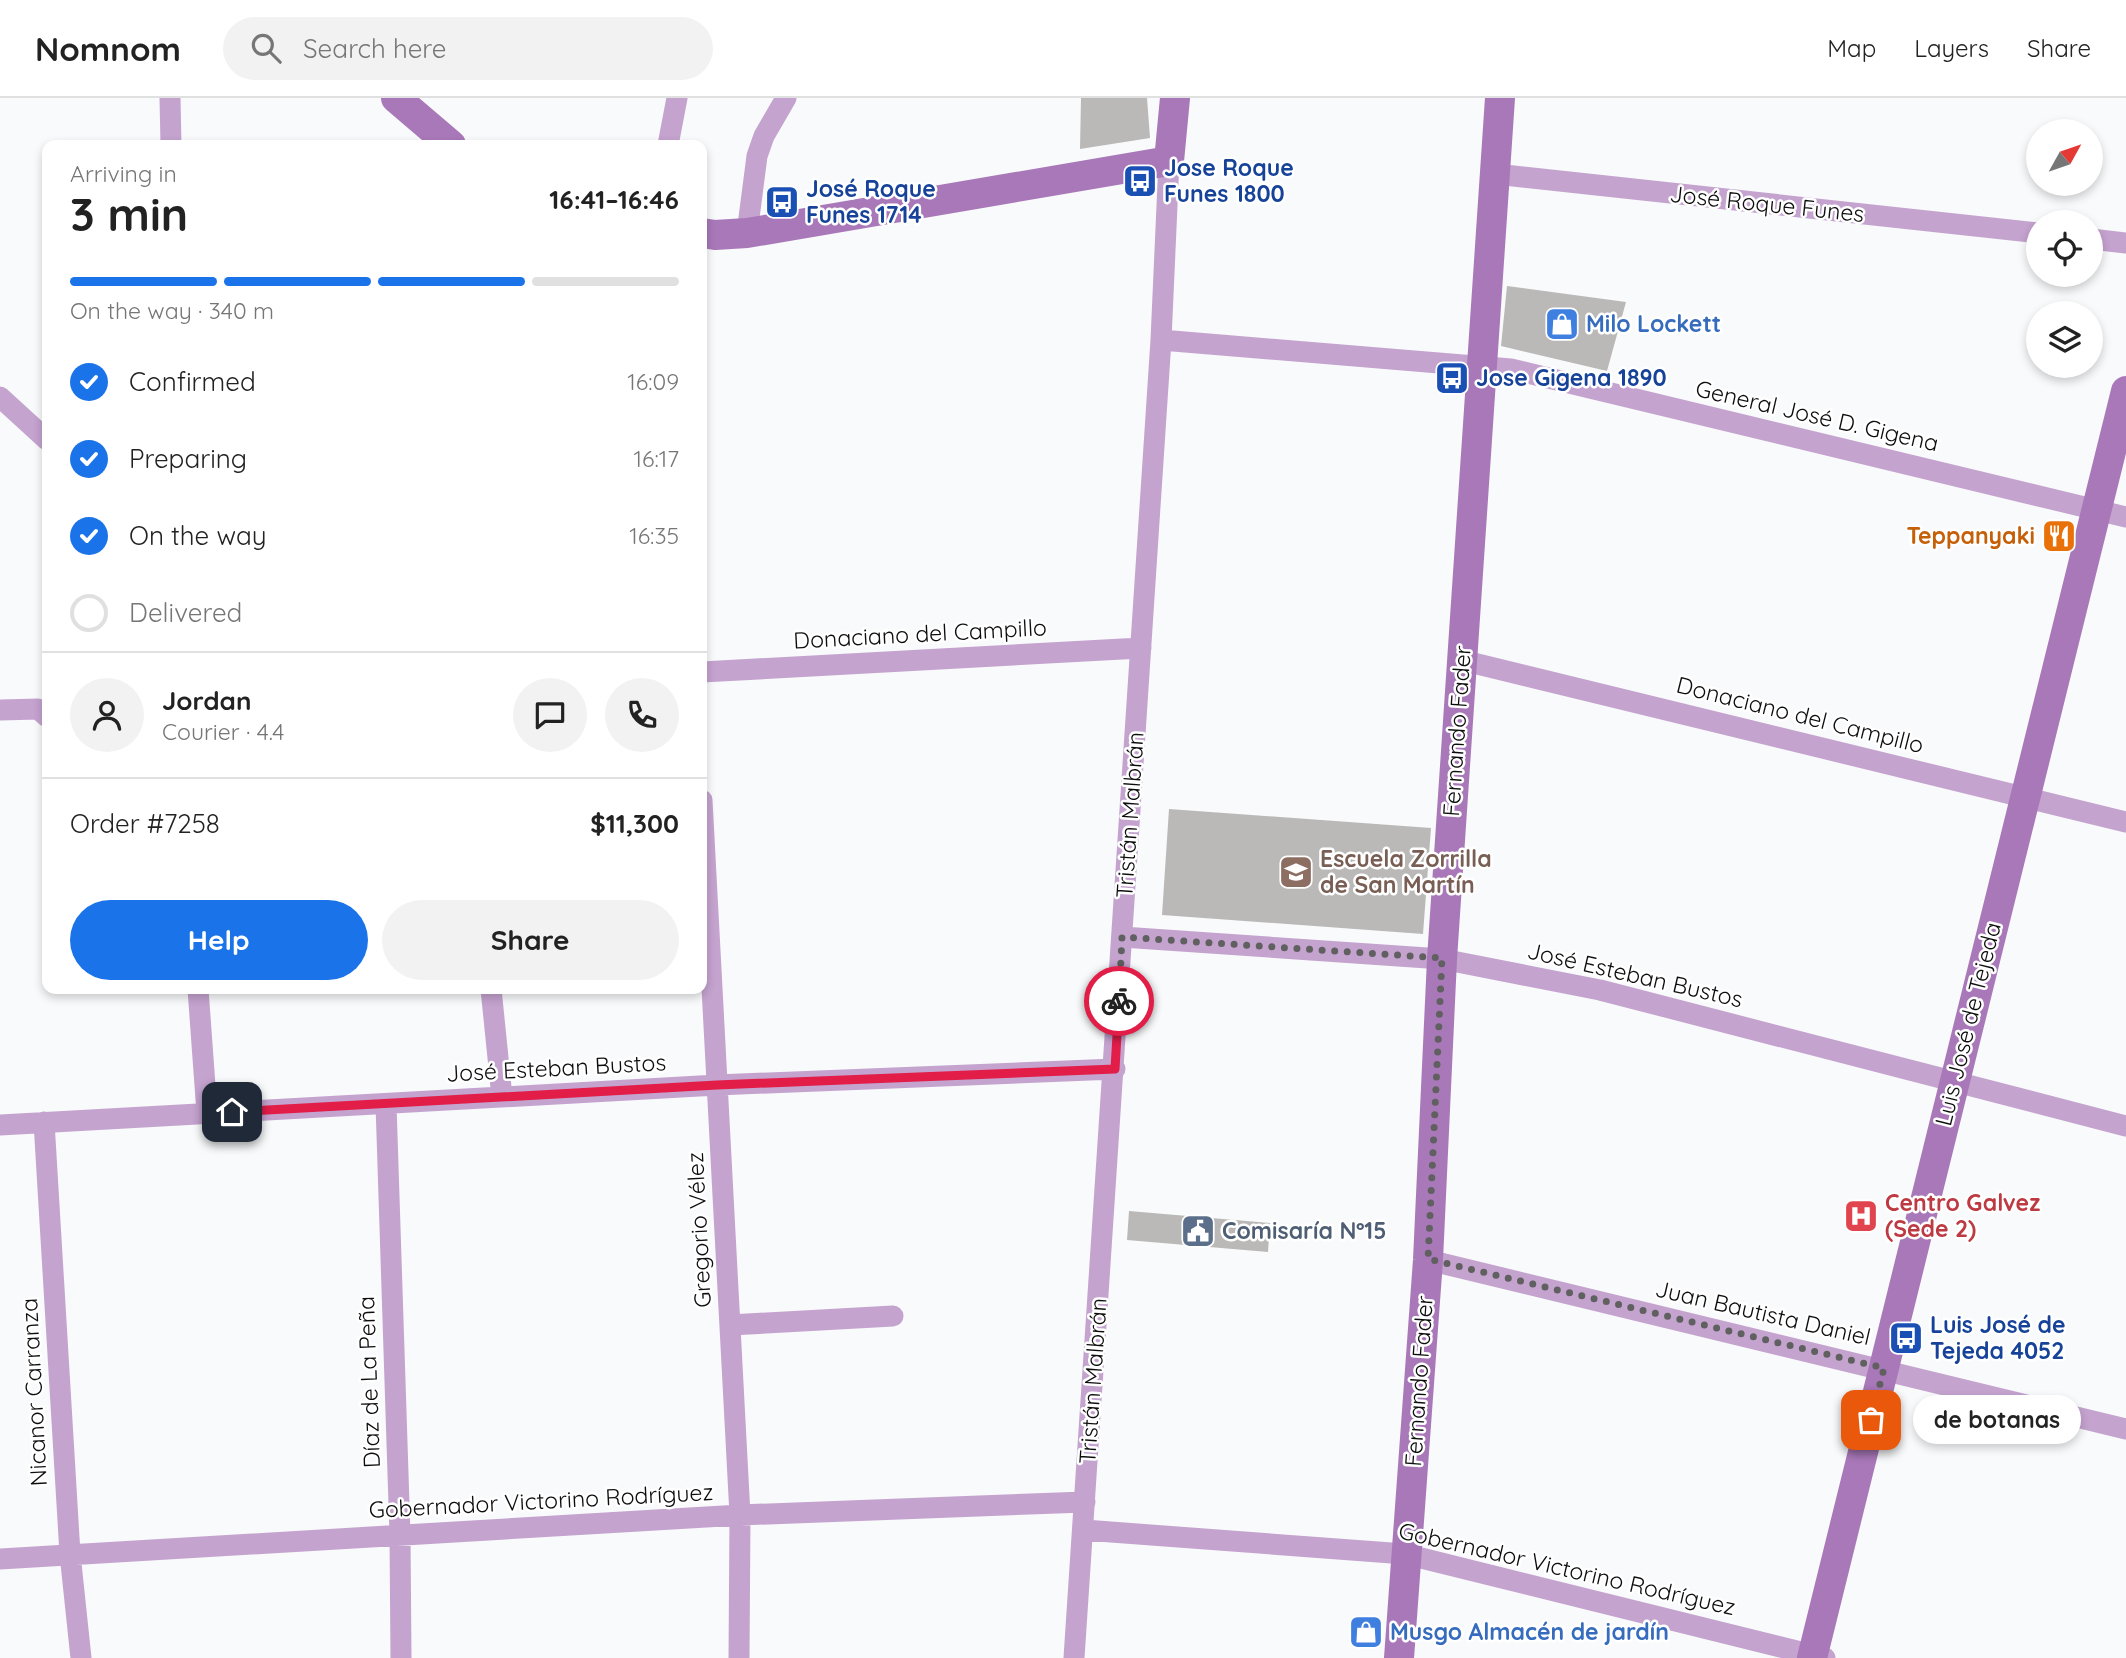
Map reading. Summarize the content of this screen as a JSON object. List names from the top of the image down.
{
  "streets": {
    "main road": ["Fernando Fader", "Tristán Malbrán", "Luis José de Tejeda"],
    "street": [
      "José Roque Funes",
      "General José D. Gigena",
      "Donaciano del Campillo",
      "José Esteban Bustos",
      "Gregorio Vélez",
      "Juan Bautista Daniel",
      "Díaz de La Peña",
      "Nicanor Carranza",
      "Gobernador Victorino Rodríguez"
    ]
  },
  "crossings": [
    ["José Roque Funes", "Fernando Fader"],
    ["General José D. Gigena", "Fernando Fader"],
    ["General José D. Gigena", "Tristán Malbrán"],
    ["General José D. Gigena", "Luis José de Tejeda"],
    ["Donaciano del Campillo", "Fernando Fader"],
    ["Donaciano del Campillo", "Tristán Malbrán"],
    ["Donaciano del Campillo", "Luis José de Tejeda"],
    ["Fernando Fader", "José Esteban Bustos"],
    ["Fernando Fader", "Juan Bautista Daniel"],
    ["Fernando Fader", "Gobernador Victorino Rodríguez"],
    ["Tristán Malbrán", "José Esteban Bustos"],
    ["Tristán Malbrán", "Gobernador Victorino Rodríguez"],
    ["José Esteban Bustos", "Luis José de Tejeda"],
    ["José Esteban Bustos", "Gregorio Vélez"],
    ["José Esteban Bustos", "Díaz de La Peña"],
    ["José Esteban Bustos", "Nicanor Carranza"],
    ["Luis José de Tejeda", "Juan Bautista Daniel"],
    ["Luis José de Tejeda", "Gobernador Victorino Rodríguez"],
    ["Gregorio Vélez", "Gobernador Victorino Rodríguez"],
    ["Díaz de La Peña", "Gobernador Victorino Rodríguez"],
    ["Nicanor Carranza", "Gobernador Victorino Rodríguez"]
  ],
  "places": {
    "bus stop": [
      "Jose Roque Funes 1800",
      "José Roque Funes 1714",
      "Jose Gigena 1890",
      "Luis José de Tejeda 4052"
    ],
    "shop": ["Milo Lockett", "Musgo Almacén de jardín"],
    "restaurant": ["Teppanyaki"],
    "school or university": ["Escuela Zorrilla de San Martín"],
    "hospital": ["Centro Galvez (Sede 2)"],
    "public building": ["Comisaría Nº15"],
    "other": ["de botanas"]
  },
  "north": "top right",
  "page": {
    "header": "Nomnom",
    "search": "Search here",
    "nav": ["Map", "Layers", "Share"],
    "heading": ["3 min", "Arriving in", "16:41–16:46"],
    "panel": [
      "Jordan",
      "Courier · 4.4",
      "Order #7258",
      "$11,300"
    ],
    "bar": "On the way · 340 m",
    "list": [
      ["Confirmed", "16:09"],
      ["Preparing", "16:17"],
      ["On the way", "16:35"],
      "Delivered"
    ],
    "buttons": ["Help", "Share"],
    "bubble": "de botanas"
  }
}
